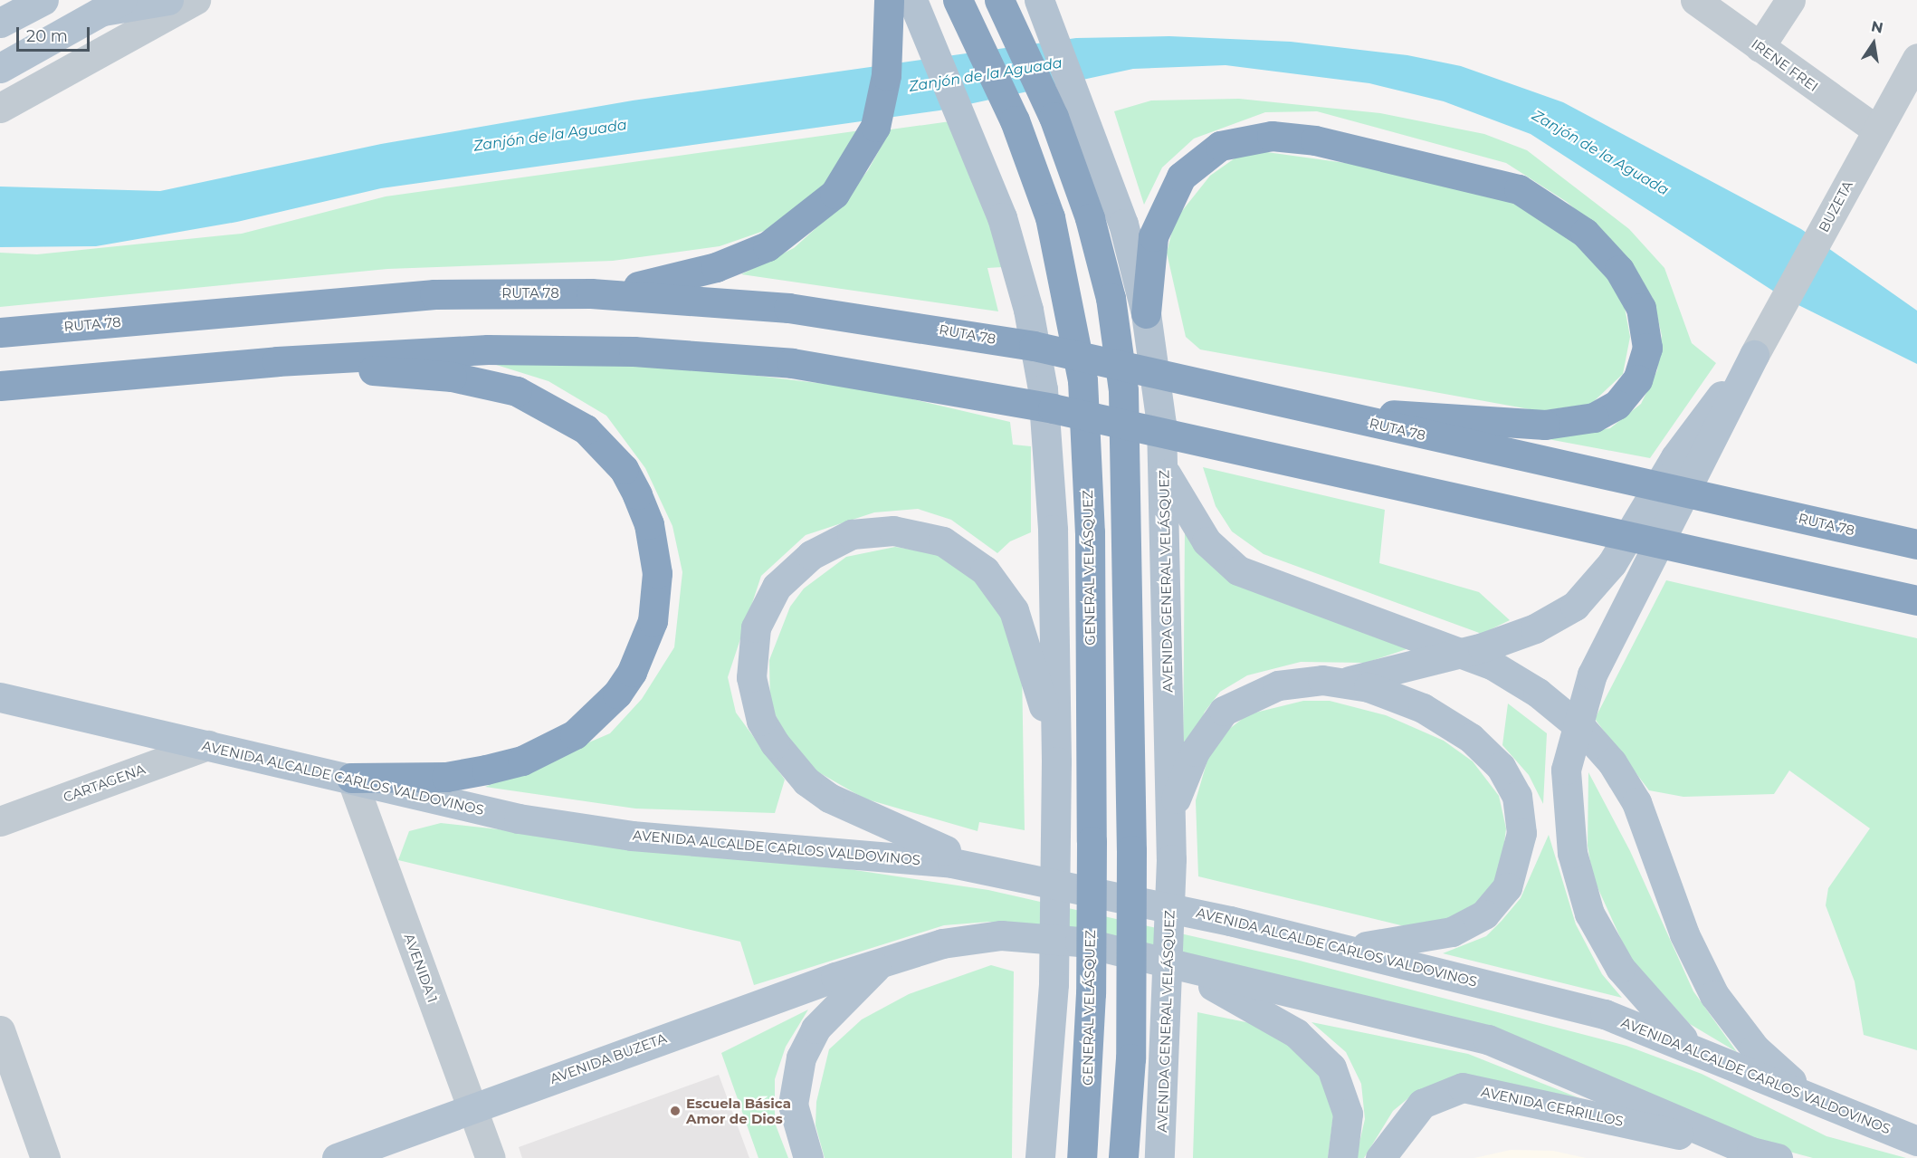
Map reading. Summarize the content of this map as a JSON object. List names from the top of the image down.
{
  "streets": {
    "highway": ["RUTA 78", "GENERAL VELÁSQUEZ"],
    "main road": [
      "AVENIDA GENERAL VELÁSQUEZ",
      "AVENIDA ALCALDE CARLOS VALDOVINOS",
      "AVENIDA BUZETA",
      "AVENIDA CERRILLOS"
    ],
    "street": [
      "IRENE FREI",
      "BUZETA",
      "CARTAGENA",
      "AVENIDA 1"
    ]
  },
  "crossings": [
    ["IRENE FREI", "BUZETA"],
    ["AVENIDA ALCALDE CARLOS VALDOVINOS", "CARTAGENA"],
    ["AVENIDA ALCALDE CARLOS VALDOVINOS", "AVENIDA 1"],
    ["AVENIDA 1", "AVENIDA BUZETA"]
  ],
  "water": ["Zanjón de la Aguada"],
  "places": ["Escuela Básica Amor de Dios"],
  "scale_bar": "20 m",
  "north": "top"
}
